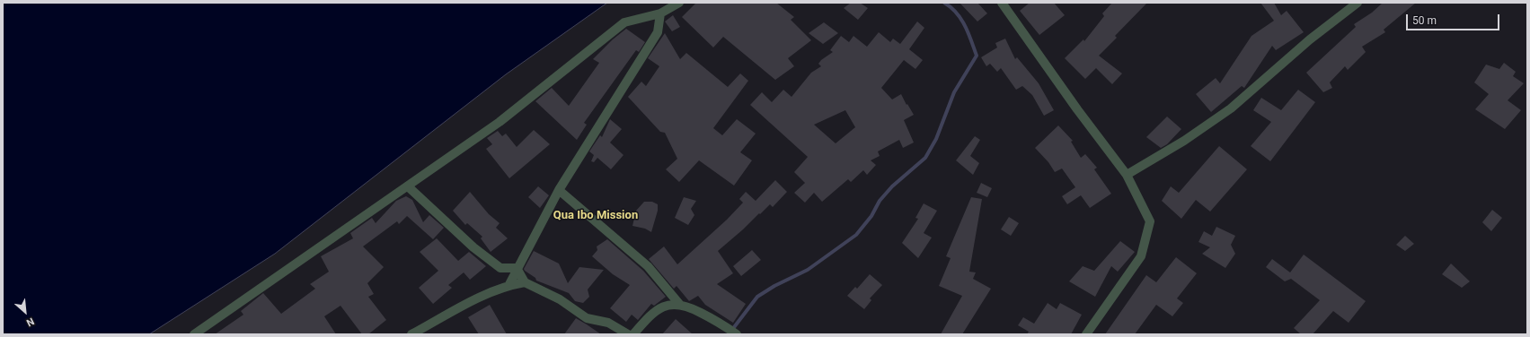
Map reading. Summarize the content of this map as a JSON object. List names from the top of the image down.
{
  "districts": ["Qua Ibo Mission"],
  "scale_bar": "50 m",
  "north": "bottom right"
}
